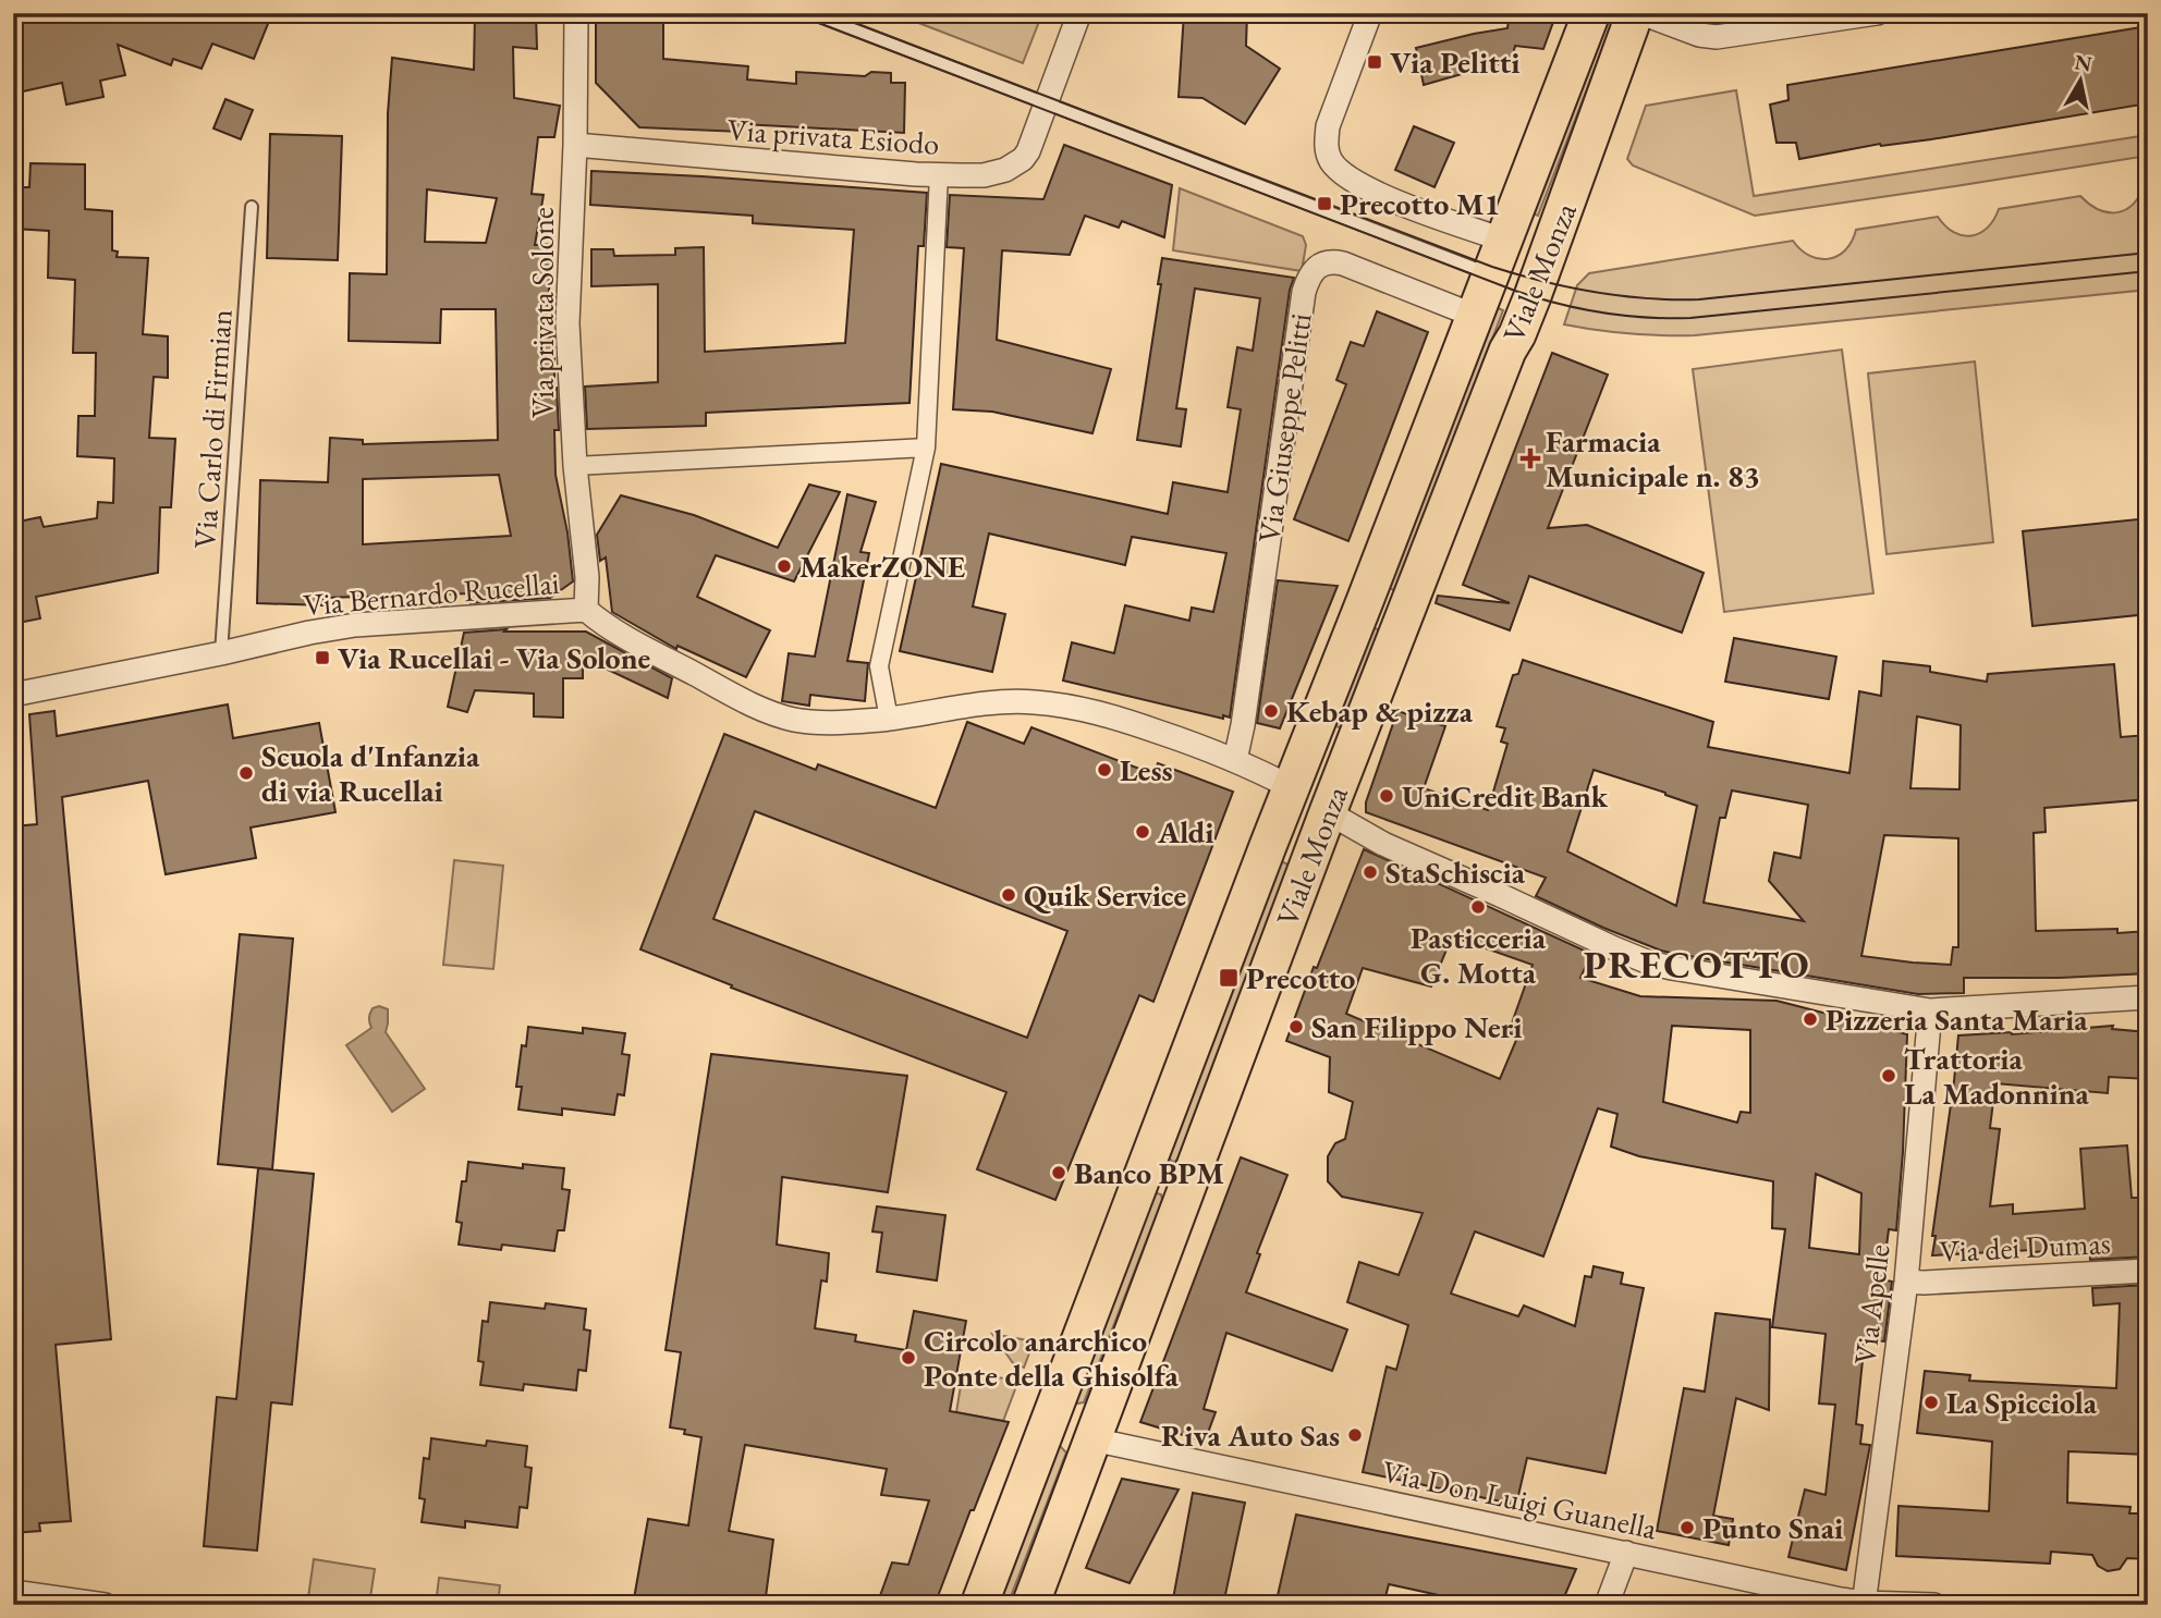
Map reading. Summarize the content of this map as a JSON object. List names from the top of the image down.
{
  "streets": {
    "main road": ["Viale Monza"],
    "street": [
      "Via privata Esiodo",
      "Via privata Solone",
      "Via Giuseppe Pelitti",
      "Via Bernardo Rucellai",
      "Via dei Dumas",
      "Via Apelle",
      "Via Don Luigi Guanella"
    ],
    "lane": ["Via Carlo di Firmian"]
  },
  "crossings": [
    ["Via privata Esiodo", "Via privata Solone"],
    ["Viale Monza", "Via Giuseppe Pelitti"],
    ["Viale Monza", "Via Bernardo Rucellai"],
    ["Viale Monza", "Via Don Luigi Guanella"],
    ["Via privata Solone", "Via Bernardo Rucellai"],
    ["Via Giuseppe Pelitti", "Via Bernardo Rucellai"],
    ["Via Carlo di Firmian", "Via Bernardo Rucellai"],
    ["Via dei Dumas", "Via Apelle"],
    ["Via Apelle", "Via Don Luigi Guanella"]
  ],
  "districts": ["PRECOTTO"],
  "places": {
    "transit": [
      "Via Pelitti",
      "Precotto M1",
      "Via Rucellai - Via Solone",
      "Precotto"
    ],
    "health": ["Farmacia Municipale n. 83"],
    "other": [
      "MakerZONE",
      "Kebap & pizza",
      "Less",
      "Scuola d'Infanzia di via Rucellai",
      "UniCredit Bank",
      "Aldi",
      "StaSchiscia",
      "Quik Service",
      "Pasticceria G. Motta",
      "Pizzeria Santa Maria",
      "San Filippo Neri",
      "Trattoria La Madonnina",
      "Banco BPM",
      "Circolo anarchico Ponte della Ghisolfa",
      "La Spicciola",
      "Riva Auto Sas",
      "Punto Snai"
    ]
  },
  "north": "top"
}
